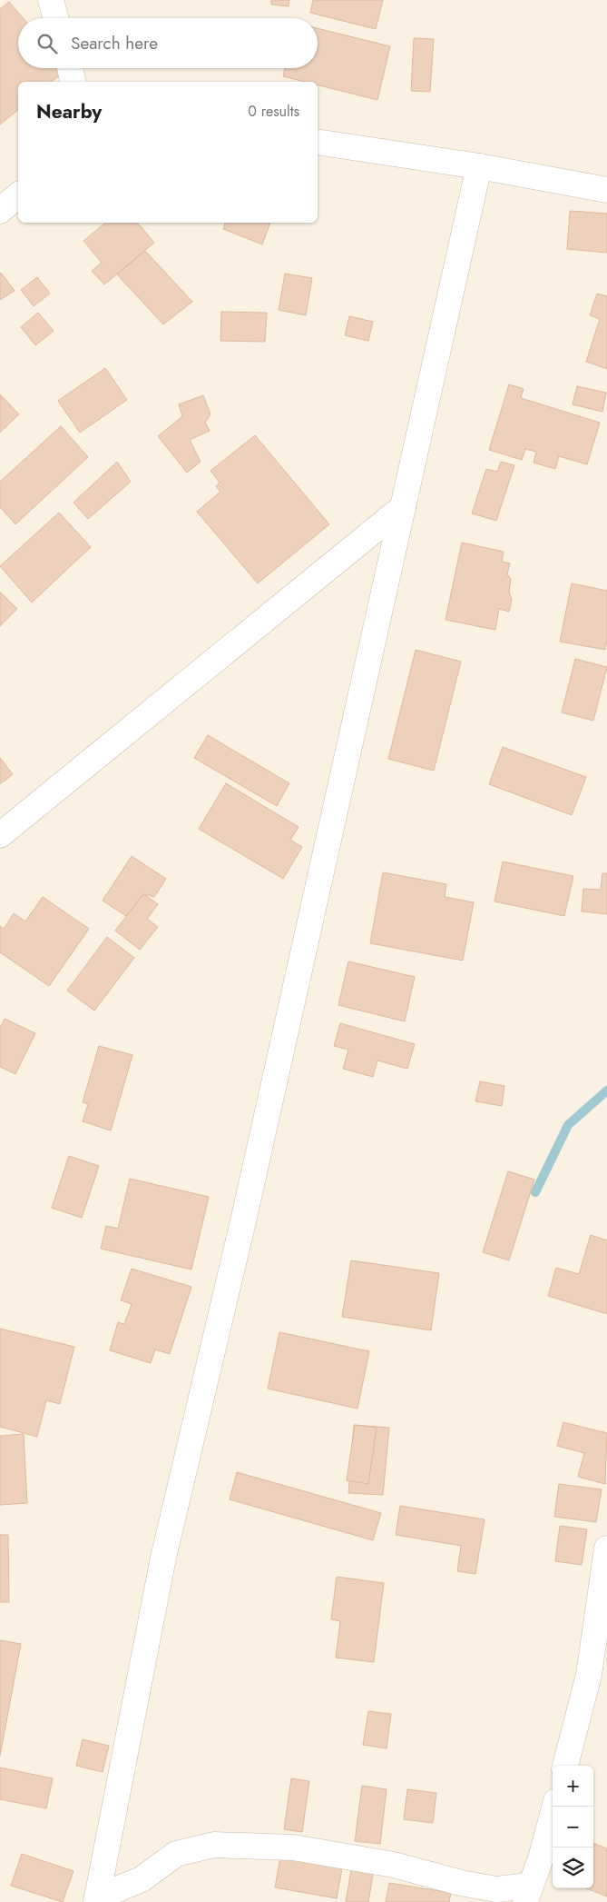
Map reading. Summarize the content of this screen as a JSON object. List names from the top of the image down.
{
  "page": {
    "search": "Search here",
    "heading": ["Nearby", "0 results"],
    "map_buttons": ["+", "−"]
  }
}
